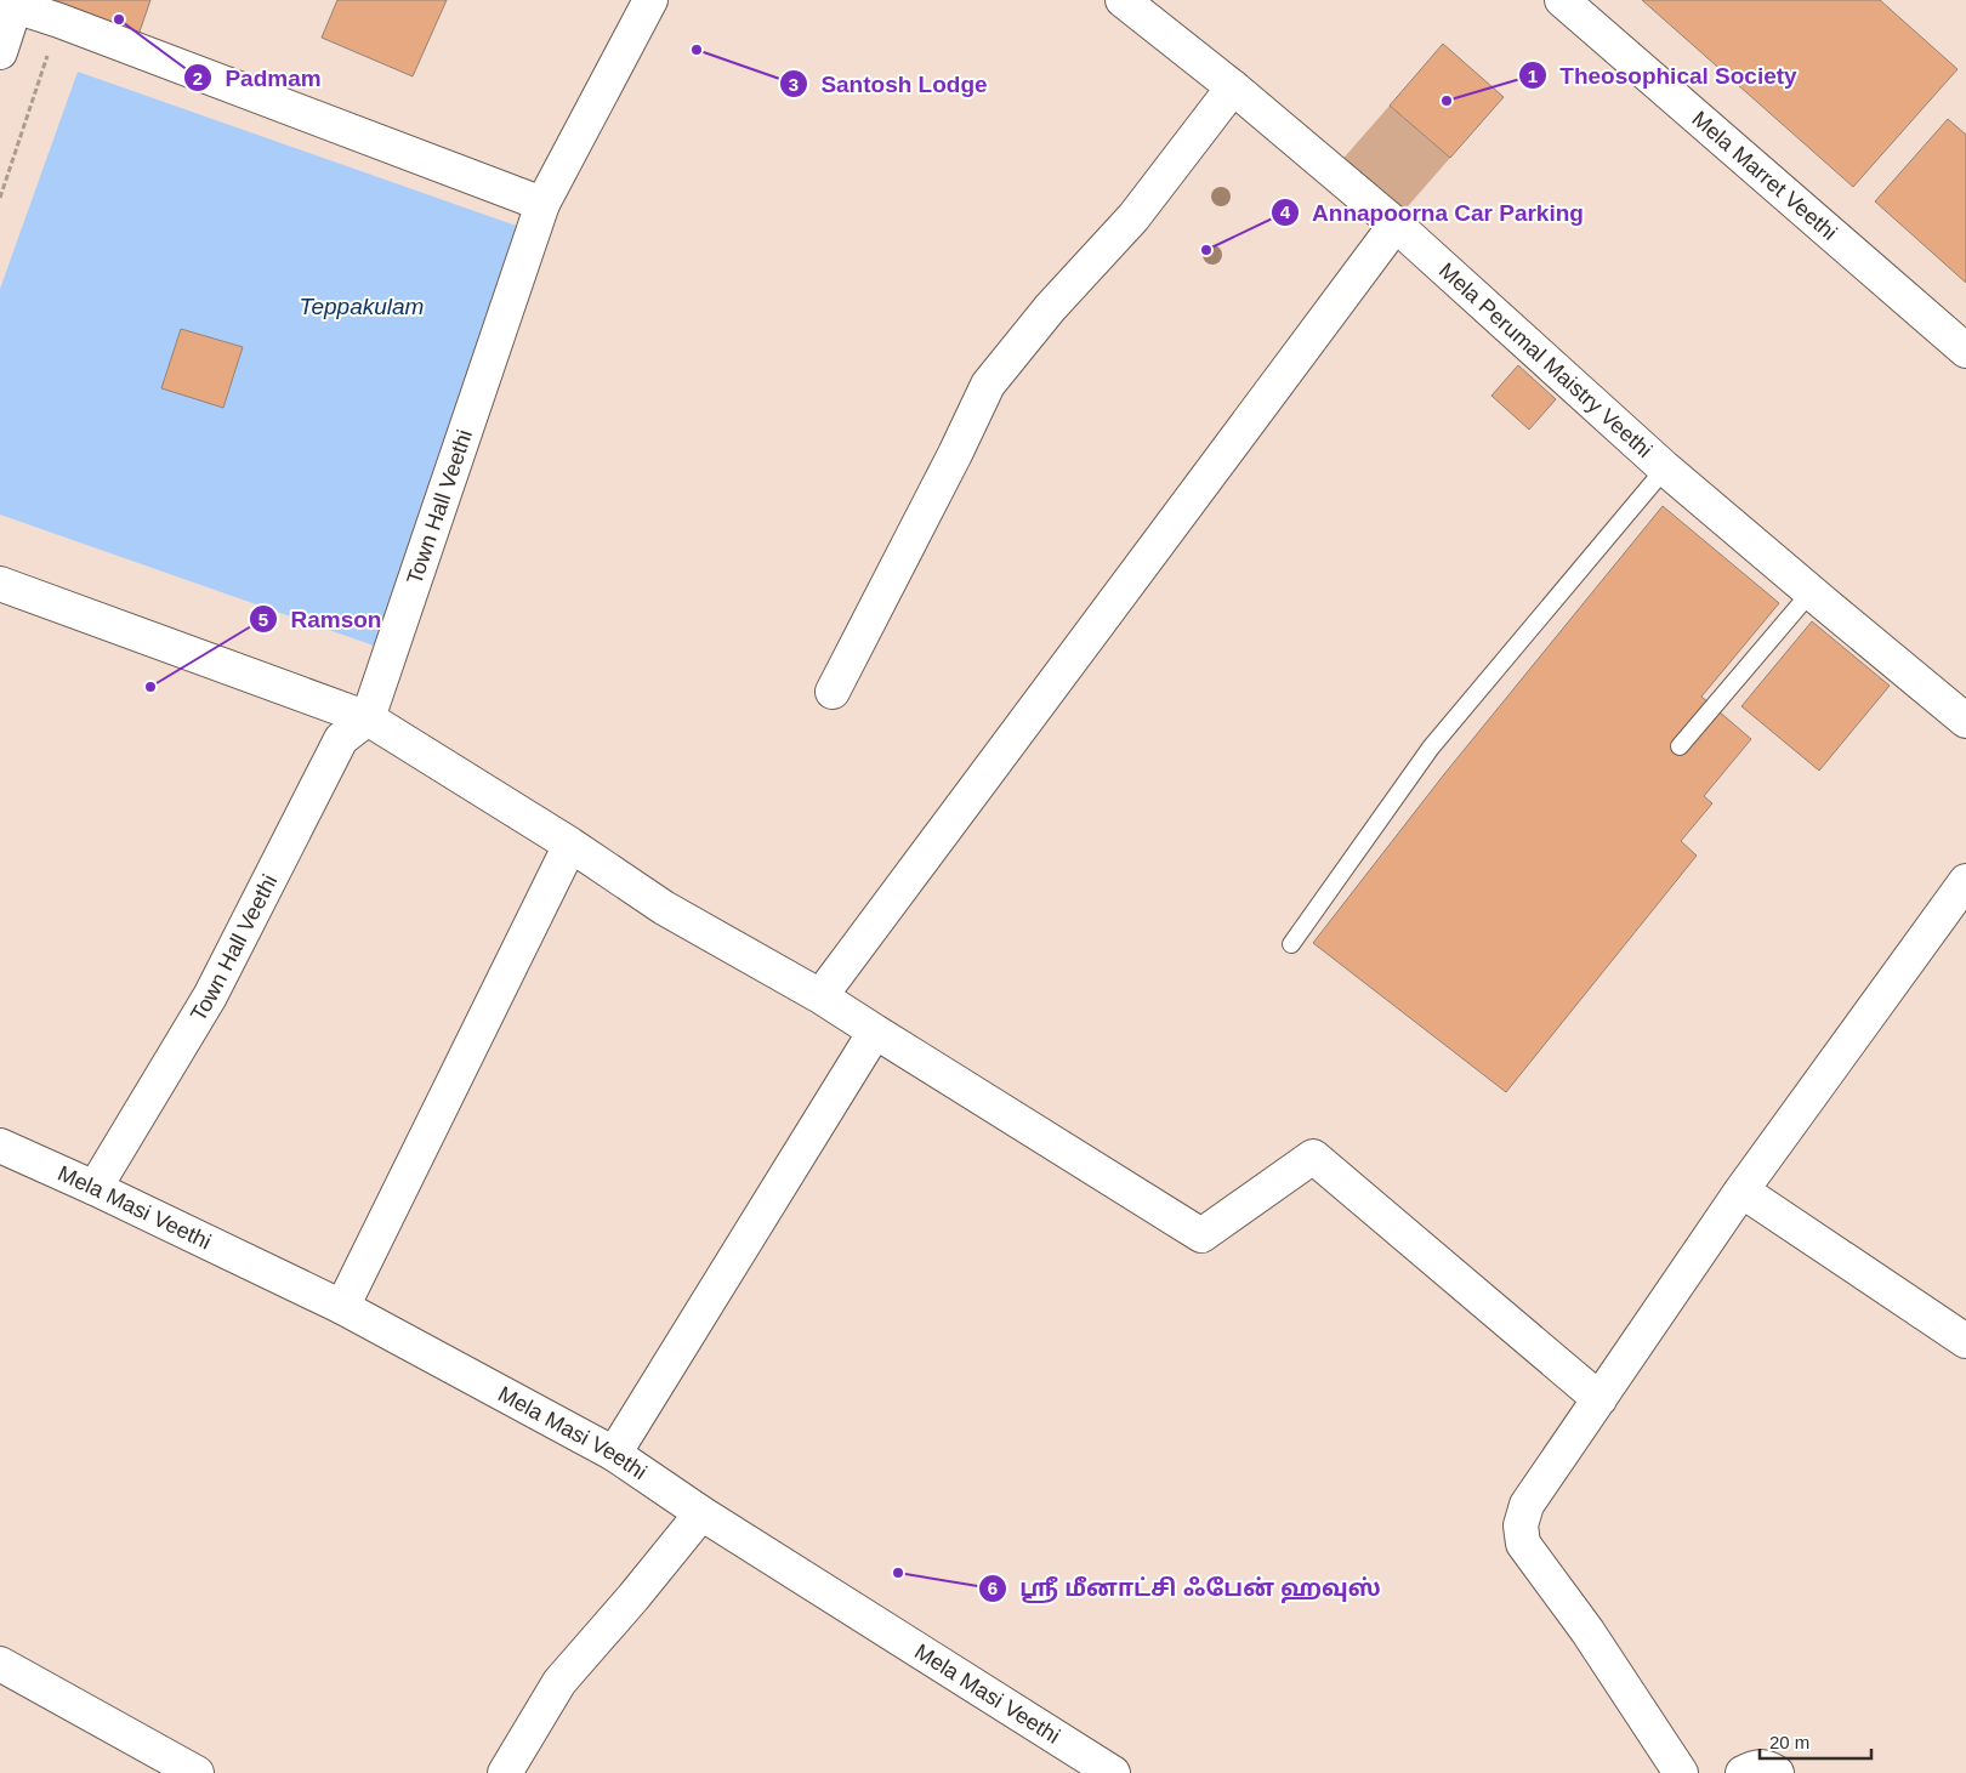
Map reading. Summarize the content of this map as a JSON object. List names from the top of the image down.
{
  "streets": {
    "street": [
      "Mela Marret Veethi",
      "Mela Perumal Maistry Veethi",
      "Town Hall Veethi",
      "Mela Masi Veethi"
    ]
  },
  "crossings": [
    ["Town Hall Veethi", "Mela Masi Veethi"]
  ],
  "water": ["Teppakulam"],
  "places": [
    "Padmam",
    "Santosh Lodge",
    "Theosophical Society",
    "Annapoorna Car Parking",
    "Ramson",
    "ஶ்ரீ மீனாட்சி ஃபேன் ஹவுஸ்"
  ],
  "scale_bar": "20 m"
}
